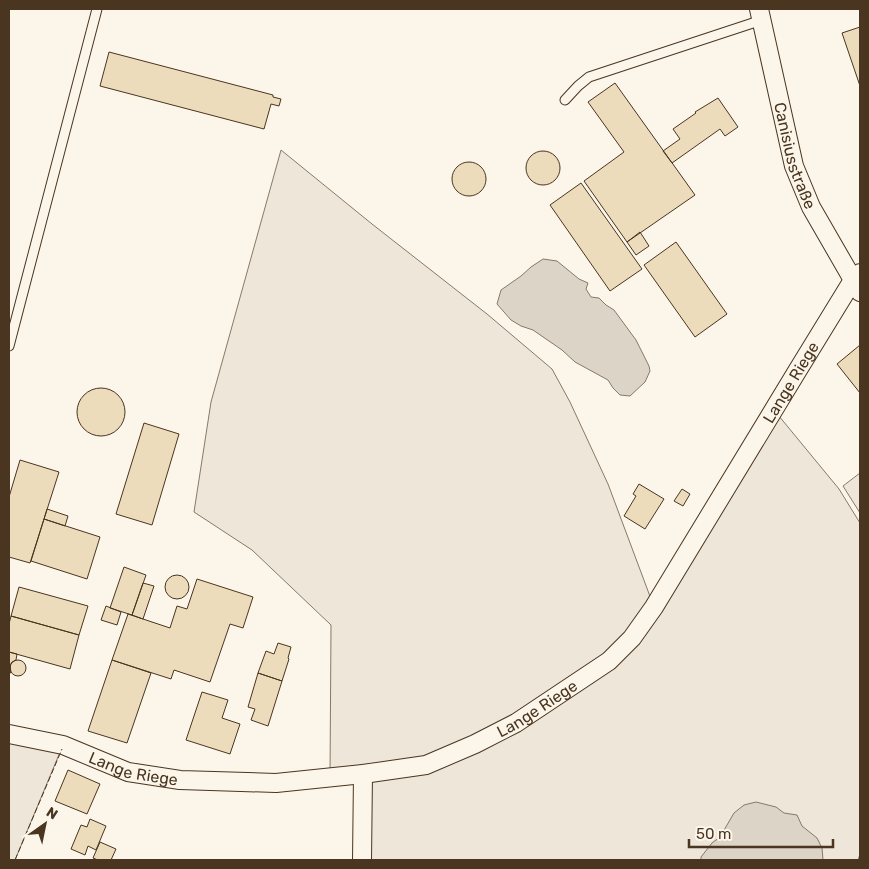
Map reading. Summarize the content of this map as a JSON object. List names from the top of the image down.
{
  "streets": {
    "street": ["Canisiusstraße", "Lange Riege"]
  },
  "crossings": [
    ["Canisiusstraße", "Lange Riege"]
  ],
  "scale_bar": "50 m",
  "north": "top right"
}
